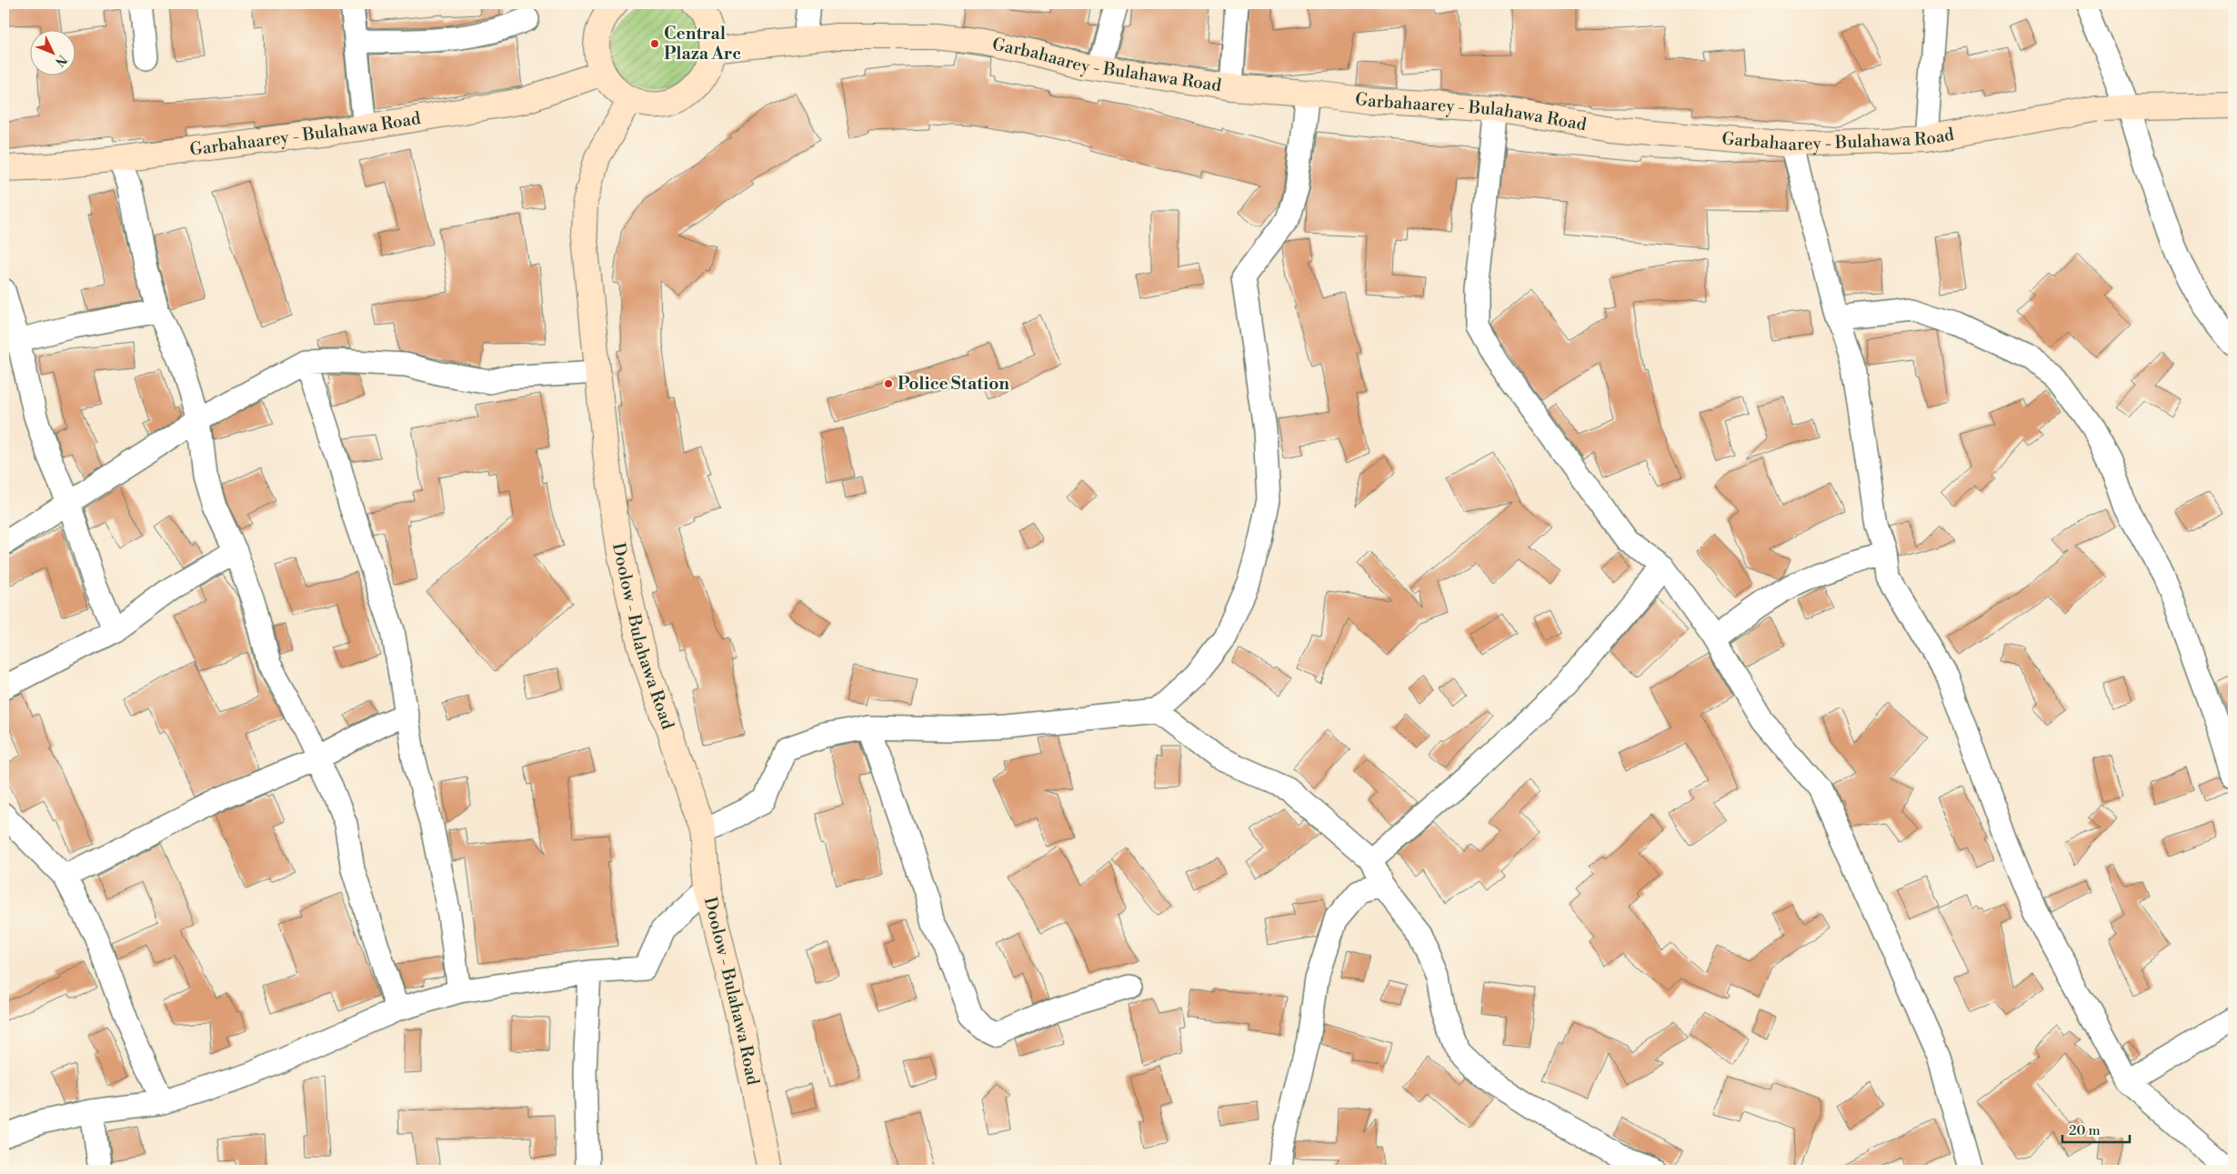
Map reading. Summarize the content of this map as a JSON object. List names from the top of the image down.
{
  "streets": {
    "main road": ["Garbahaarey - Bulahawa Road", "Doolow - Bulahawa Road"]
  },
  "places": ["Central Plaza Arc", "Police Station"],
  "scale_bar": "20 m",
  "north": "bottom right"
}
